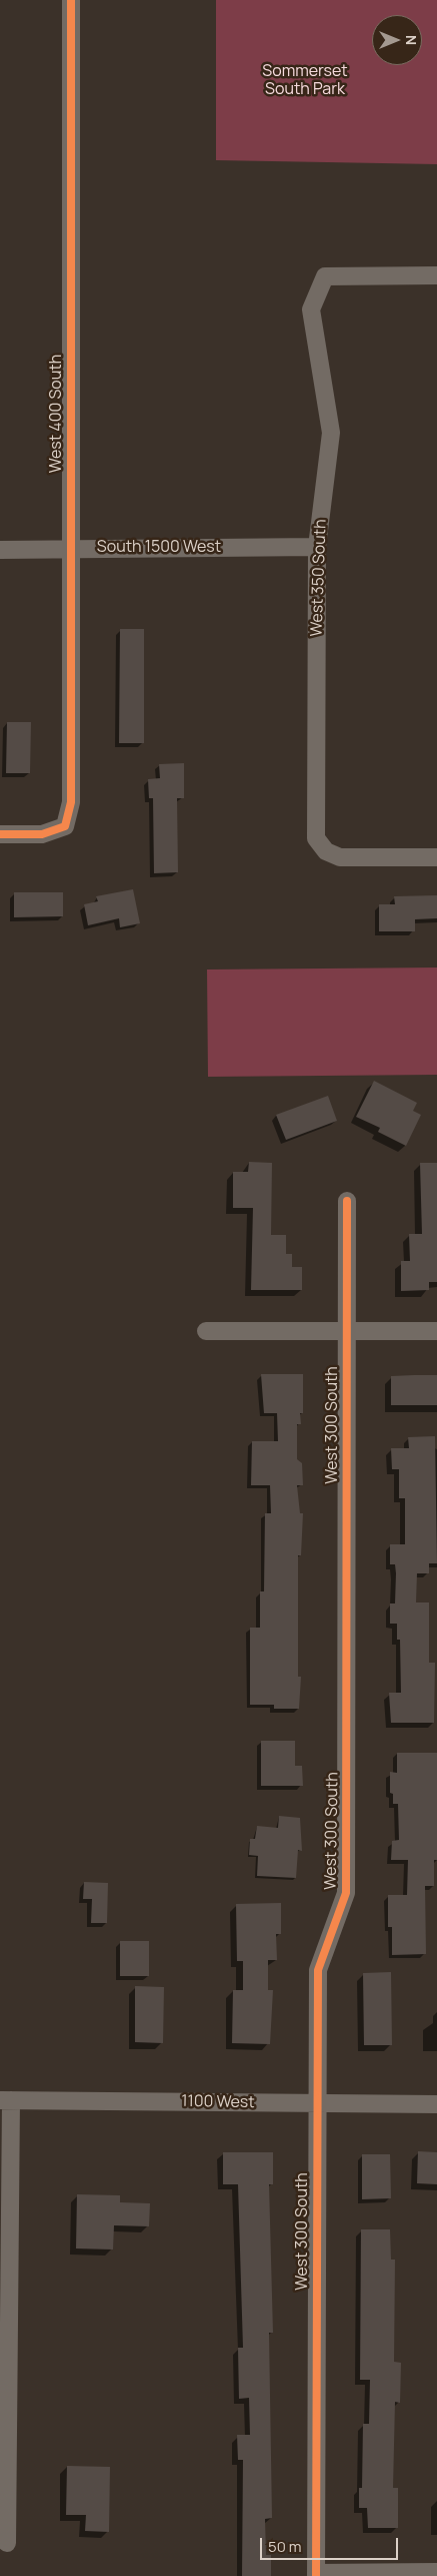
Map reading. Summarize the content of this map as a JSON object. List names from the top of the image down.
{
  "streets": {
    "street": [
      "West 400 South",
      "South 1500 West",
      "West 350 South",
      "West 300 South",
      "1100 West"
    ]
  },
  "crossings": [
    ["West 400 South", "South 1500 West"],
    ["South 1500 West", "West 350 South"],
    ["West 300 South", "1100 West"]
  ],
  "parks": ["Sommerset South Park"],
  "scale_bar": "50 m",
  "north": "right"
}
